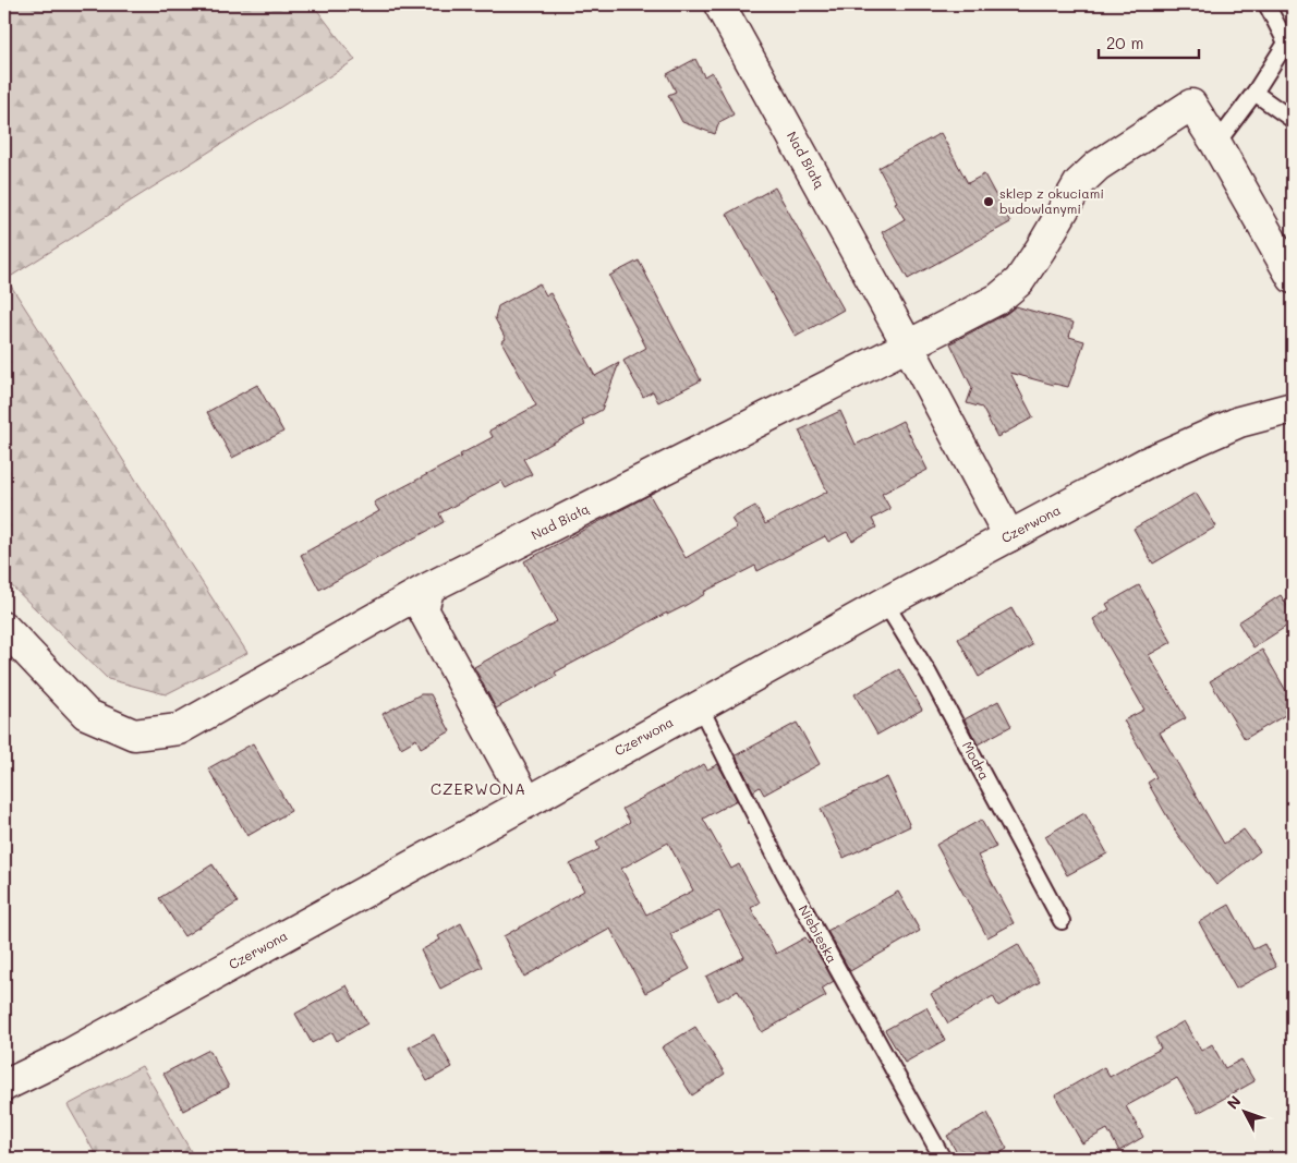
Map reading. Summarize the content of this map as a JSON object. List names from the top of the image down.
{
  "streets": {
    "street": ["Nad Białą", "Czerwona"],
    "lane": ["Modra", "Niebieska"]
  },
  "crossings": [
    ["Nad Białą", "Czerwona"],
    ["Czerwona", "Modra"],
    ["Czerwona", "Niebieska"]
  ],
  "districts": ["CZERWONA"],
  "places": ["sklep z okuciami budowlanymi"],
  "scale_bar": "20 m",
  "north": "top left"
}
